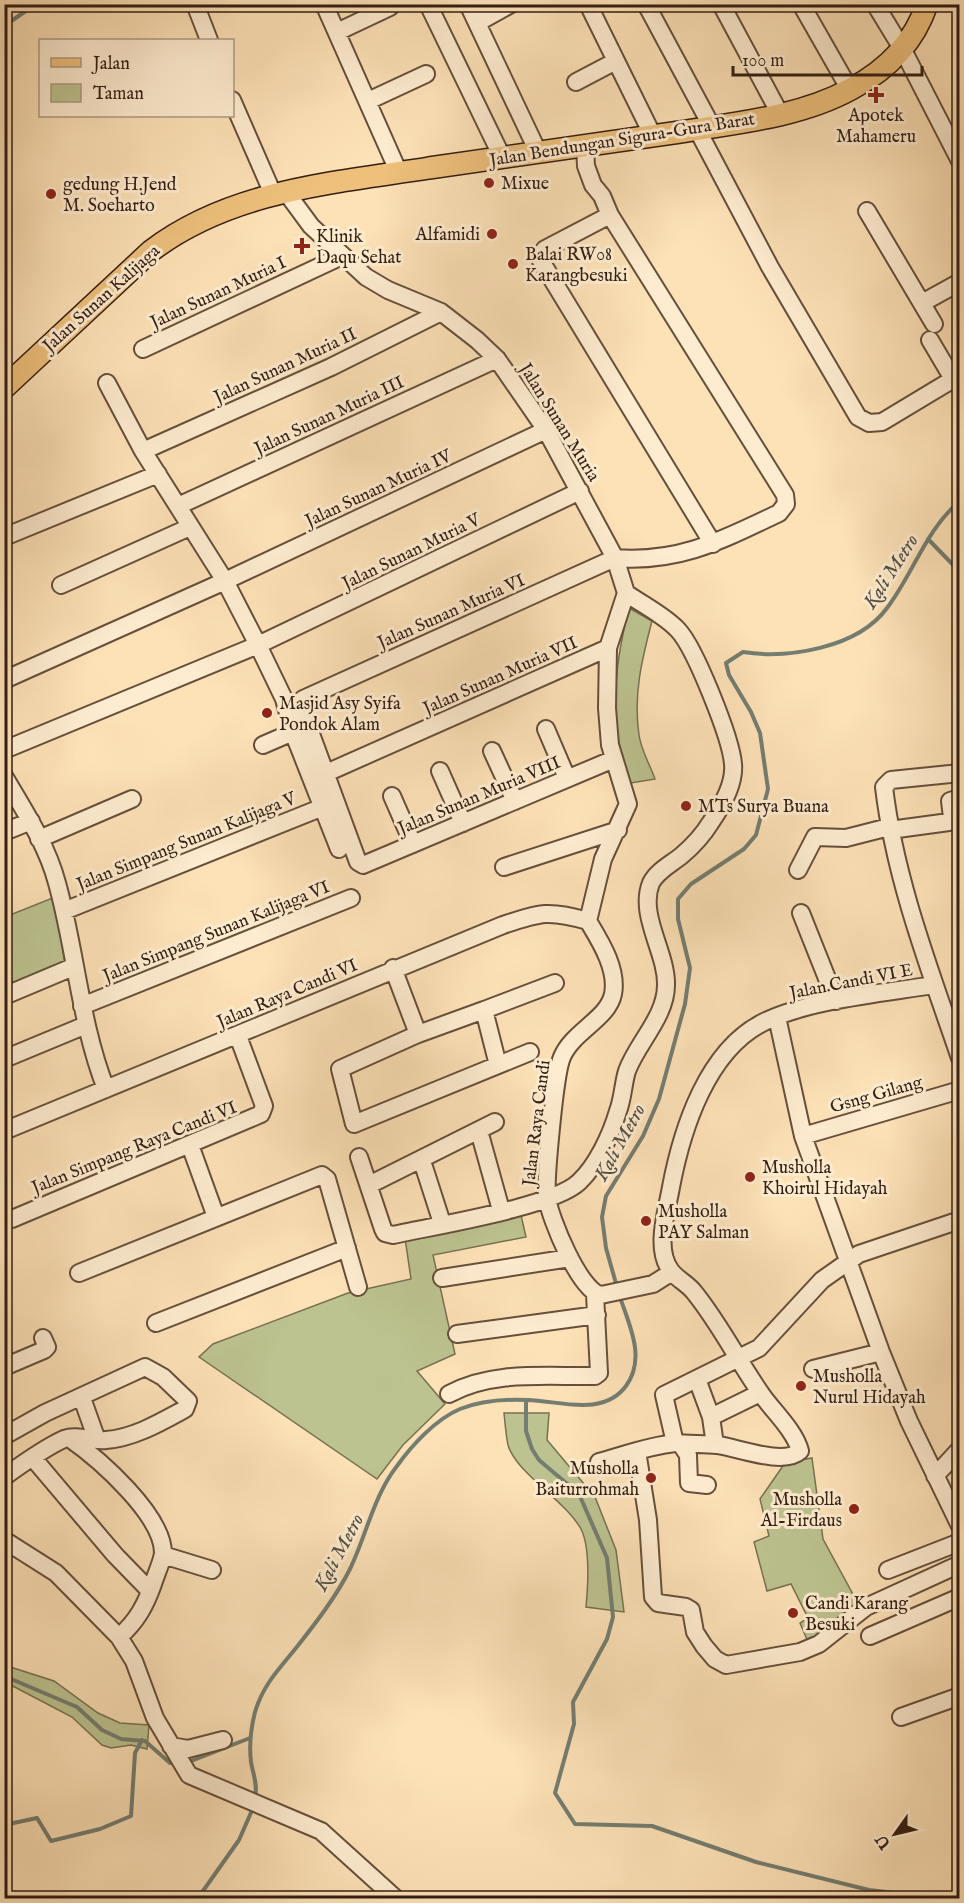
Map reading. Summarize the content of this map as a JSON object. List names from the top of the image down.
{
  "streets": {
    "main road": ["Jalan Bendungan Sigura-Gura Barat", "Jalan Sunan Kalijaga"],
    "street": [
      "Jalan Sunan Muria I",
      "Jalan Sunan Muria II",
      "Jalan Sunan Muria III",
      "Jalan Sunan Muria",
      "Jalan Sunan Muria IV",
      "Jalan Sunan Muria V",
      "Jalan Sunan Muria VI",
      "Jalan Sunan Muria VII",
      "Jalan Sunan Muria VIII",
      "Jalan Simpang Sunan Kalijaga V",
      "Jalan Simpang Sunan Kalijaga VI",
      "Jalan.Candi VI E",
      "Jalan Raya Candi VI",
      "Gsng Gilang",
      "Jalan Raya Candi",
      "Jalan Simpang Raya Candi VI"
    ]
  },
  "crossings": [
    ["Jalan Bendungan Sigura-Gura Barat", "Jalan Sunan Kalijaga"],
    ["Jalan Bendungan Sigura-Gura Barat", "Jalan Sunan Muria"],
    ["Jalan Sunan Muria I", "Jalan Sunan Muria"],
    ["Jalan Sunan Kalijaga", "Jalan Sunan Muria"],
    ["Jalan Sunan Muria II", "Jalan Sunan Muria"],
    ["Jalan Sunan Muria III", "Jalan Sunan Muria"],
    ["Jalan Sunan Muria", "Jalan Sunan Muria IV"],
    ["Jalan Sunan Muria", "Jalan Sunan Muria V"],
    ["Jalan Sunan Muria", "Jalan Sunan Muria VI"],
    ["Jalan Sunan Muria VI", "Jalan Sunan Muria VII"],
    ["Jalan Sunan Muria VI", "Jalan Sunan Muria VIII"],
    ["Jalan Sunan Muria VII", "Jalan Sunan Muria VIII"],
    ["Jalan Raya Candi VI", "Jalan Raya Candi"],
    ["Jalan Raya Candi VI", "Jalan Simpang Raya Candi VI"]
  ],
  "water": ["Kali Metro"],
  "places": {
    "health": ["Apotek Mahameru", "Klinik Daqu Sehat"],
    "other": [
      "Mixue",
      "gedung H.Jend M. Soeharto",
      "Alfamidi",
      "Balai RW08 Karangbesuki",
      "Masjid Asy Syifa Pondok Alam",
      "MTs Surya Buana",
      "Musholla Khoirul Hidayah",
      "Musholla PAY Salman",
      "Musholla Nurul Hidayah",
      "Musholla Baiturrohmah",
      "Musholla Al-Firdaus",
      "Candi Karang Besuki"
    ]
  },
  "legend": ["Jalan", "Taman"],
  "scale_bar": "100 m",
  "north": "bottom left"
}
